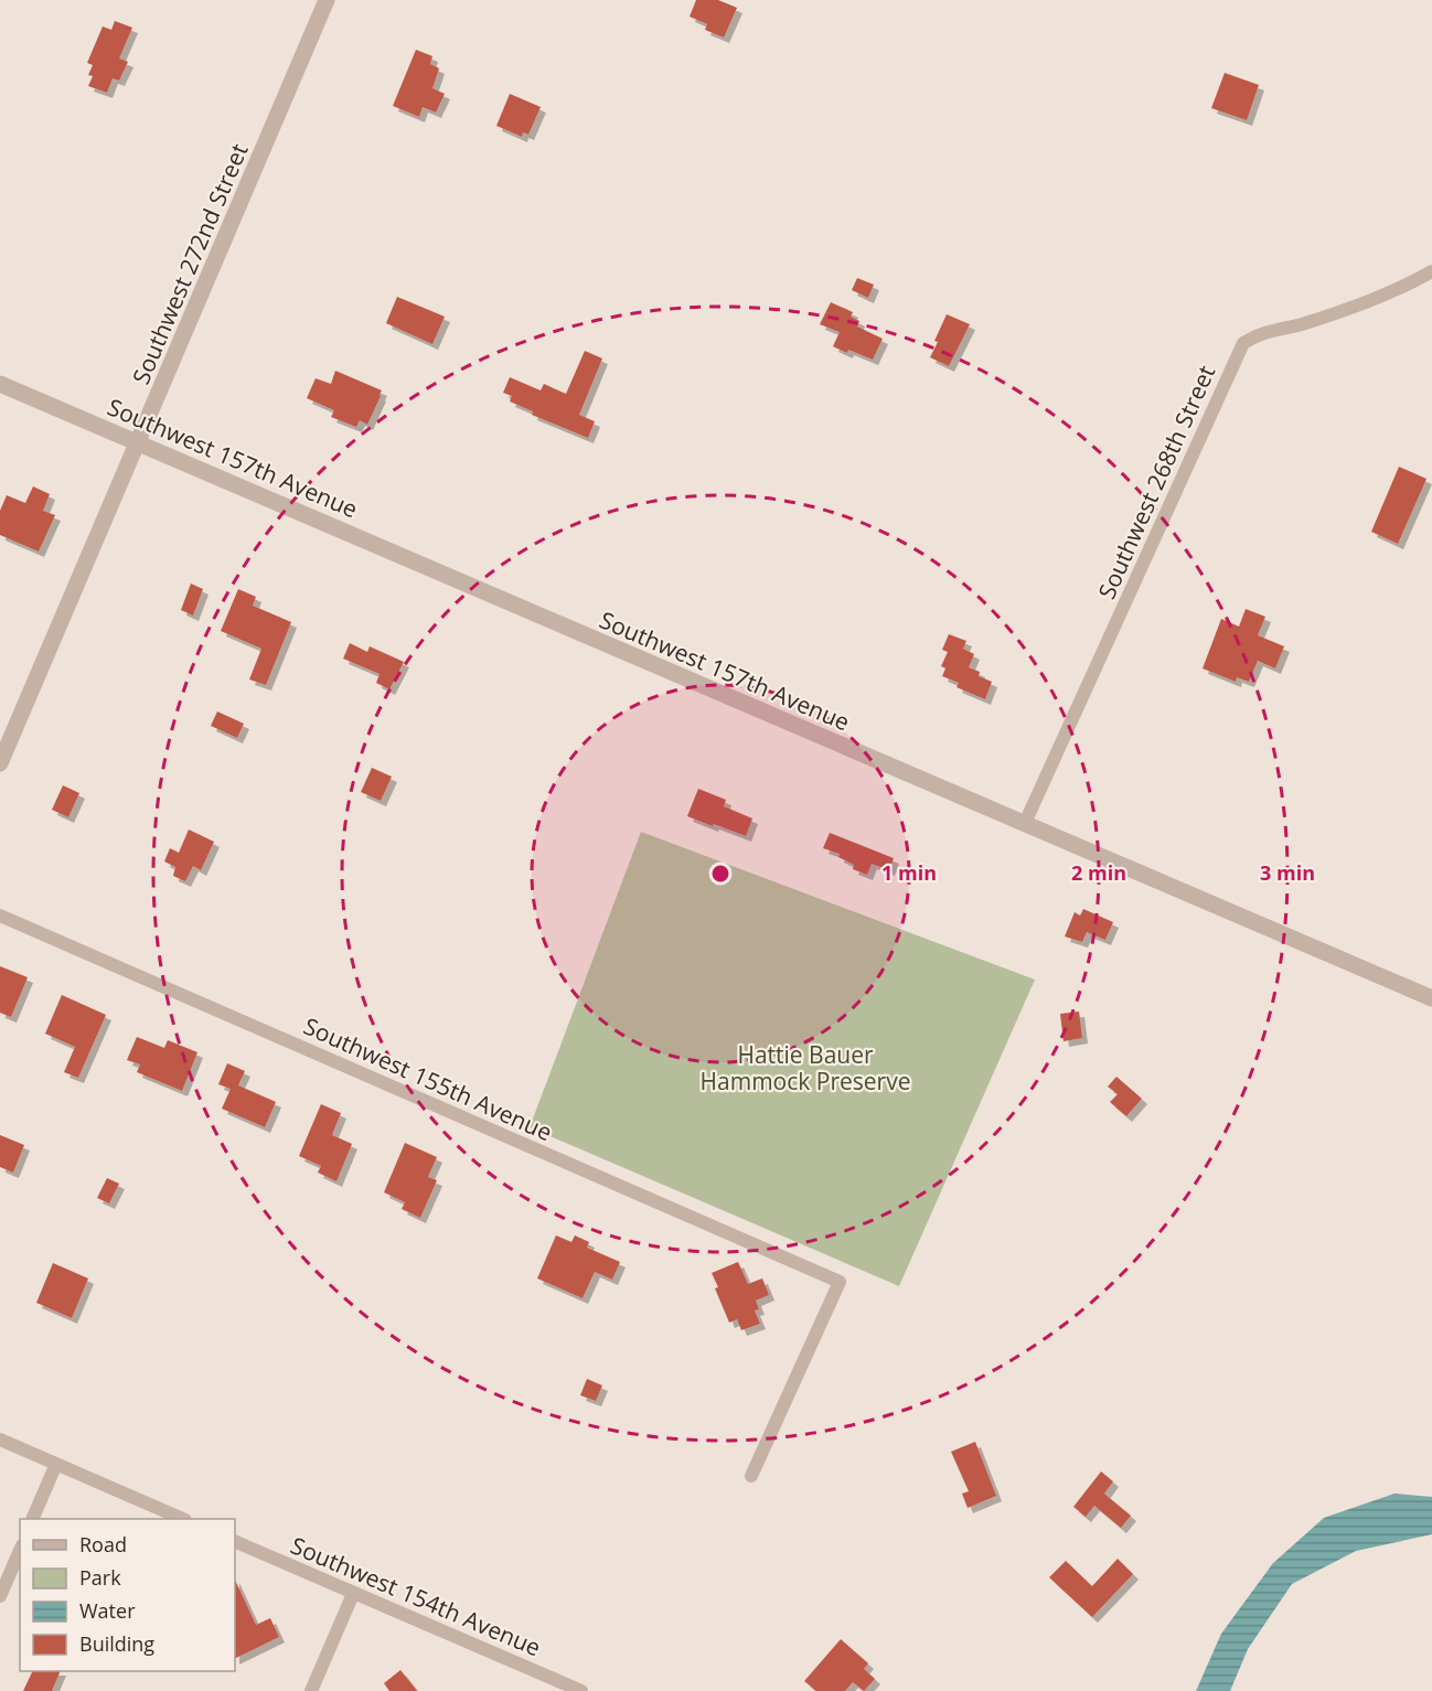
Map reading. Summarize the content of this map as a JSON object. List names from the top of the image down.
{
  "streets": {
    "street": [
      "Southwest 272nd Street",
      "Southwest 157th Avenue",
      "Southwest 268th Street",
      "Southwest 155th Avenue",
      "Southwest 154th Avenue"
    ]
  },
  "crossings": [
    ["Southwest 272nd Street", "Southwest 157th Avenue"],
    ["Southwest 157th Avenue", "Southwest 268th Street"]
  ],
  "parks": ["Hattie Bauer Hammock Preserve"],
  "legend": [
    "Road",
    "Park",
    "Water",
    "Building"
  ],
  "rings": ["1 min", "2 min", "3 min"]
}
